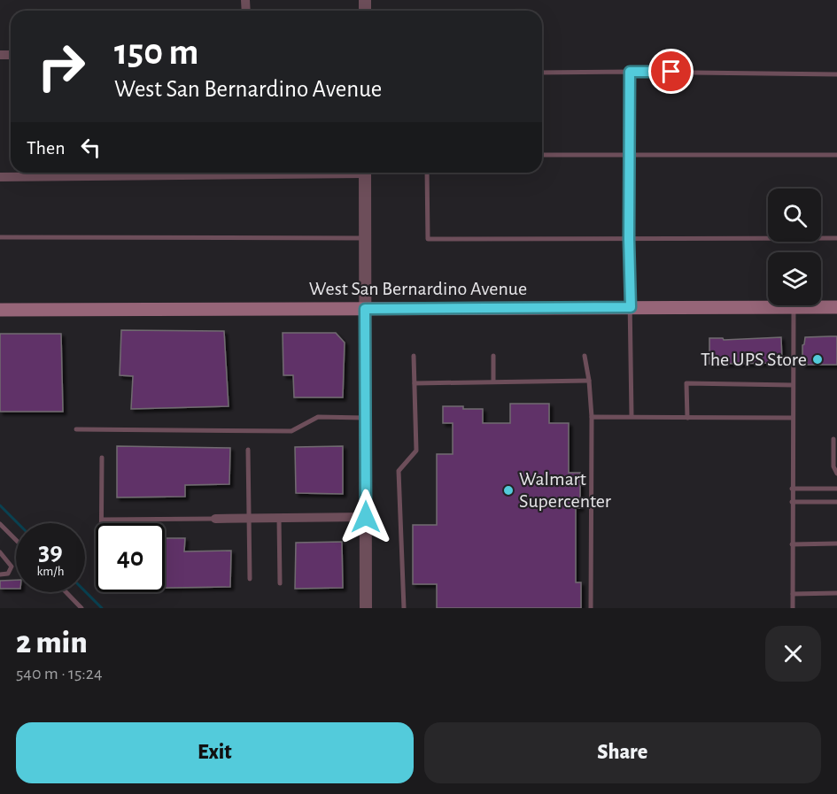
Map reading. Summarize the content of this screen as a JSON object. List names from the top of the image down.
{
  "streets": {
    "main road": ["West San Bernardino Avenue"]
  },
  "places": ["The UPS Store", "Walmart Supercenter"],
  "page": {
    "turn": ["150 m", "West San Bernardino Avenue"],
    "then": "Then",
    "speed": "39 km/h",
    "limit": "40",
    "heading": ["2 min", "540 m · 15:24"],
    "buttons": ["Exit", "Share"]
  }
}
